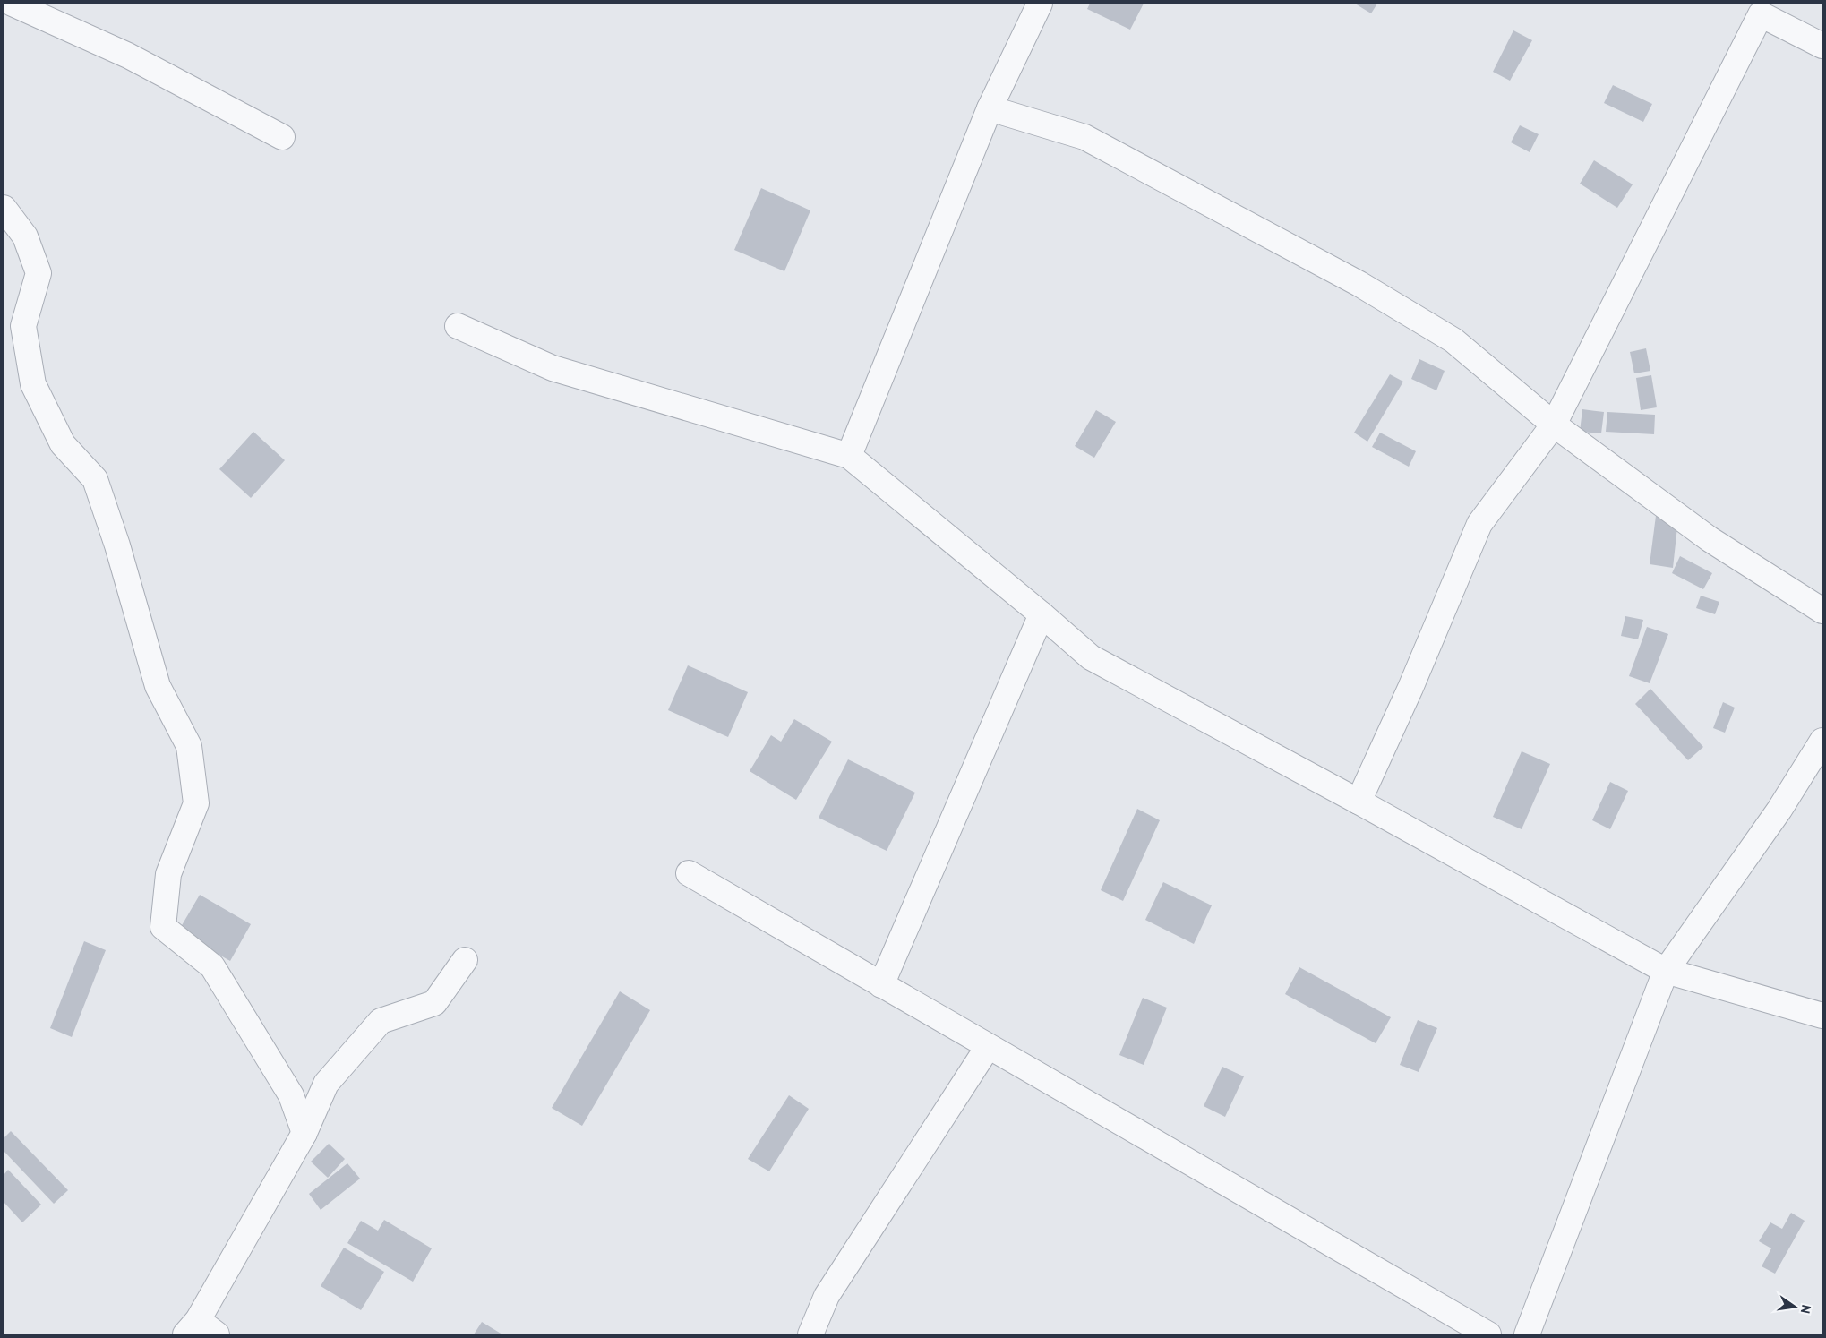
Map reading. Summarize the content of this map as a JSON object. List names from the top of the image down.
{
  "north": "right"
}
